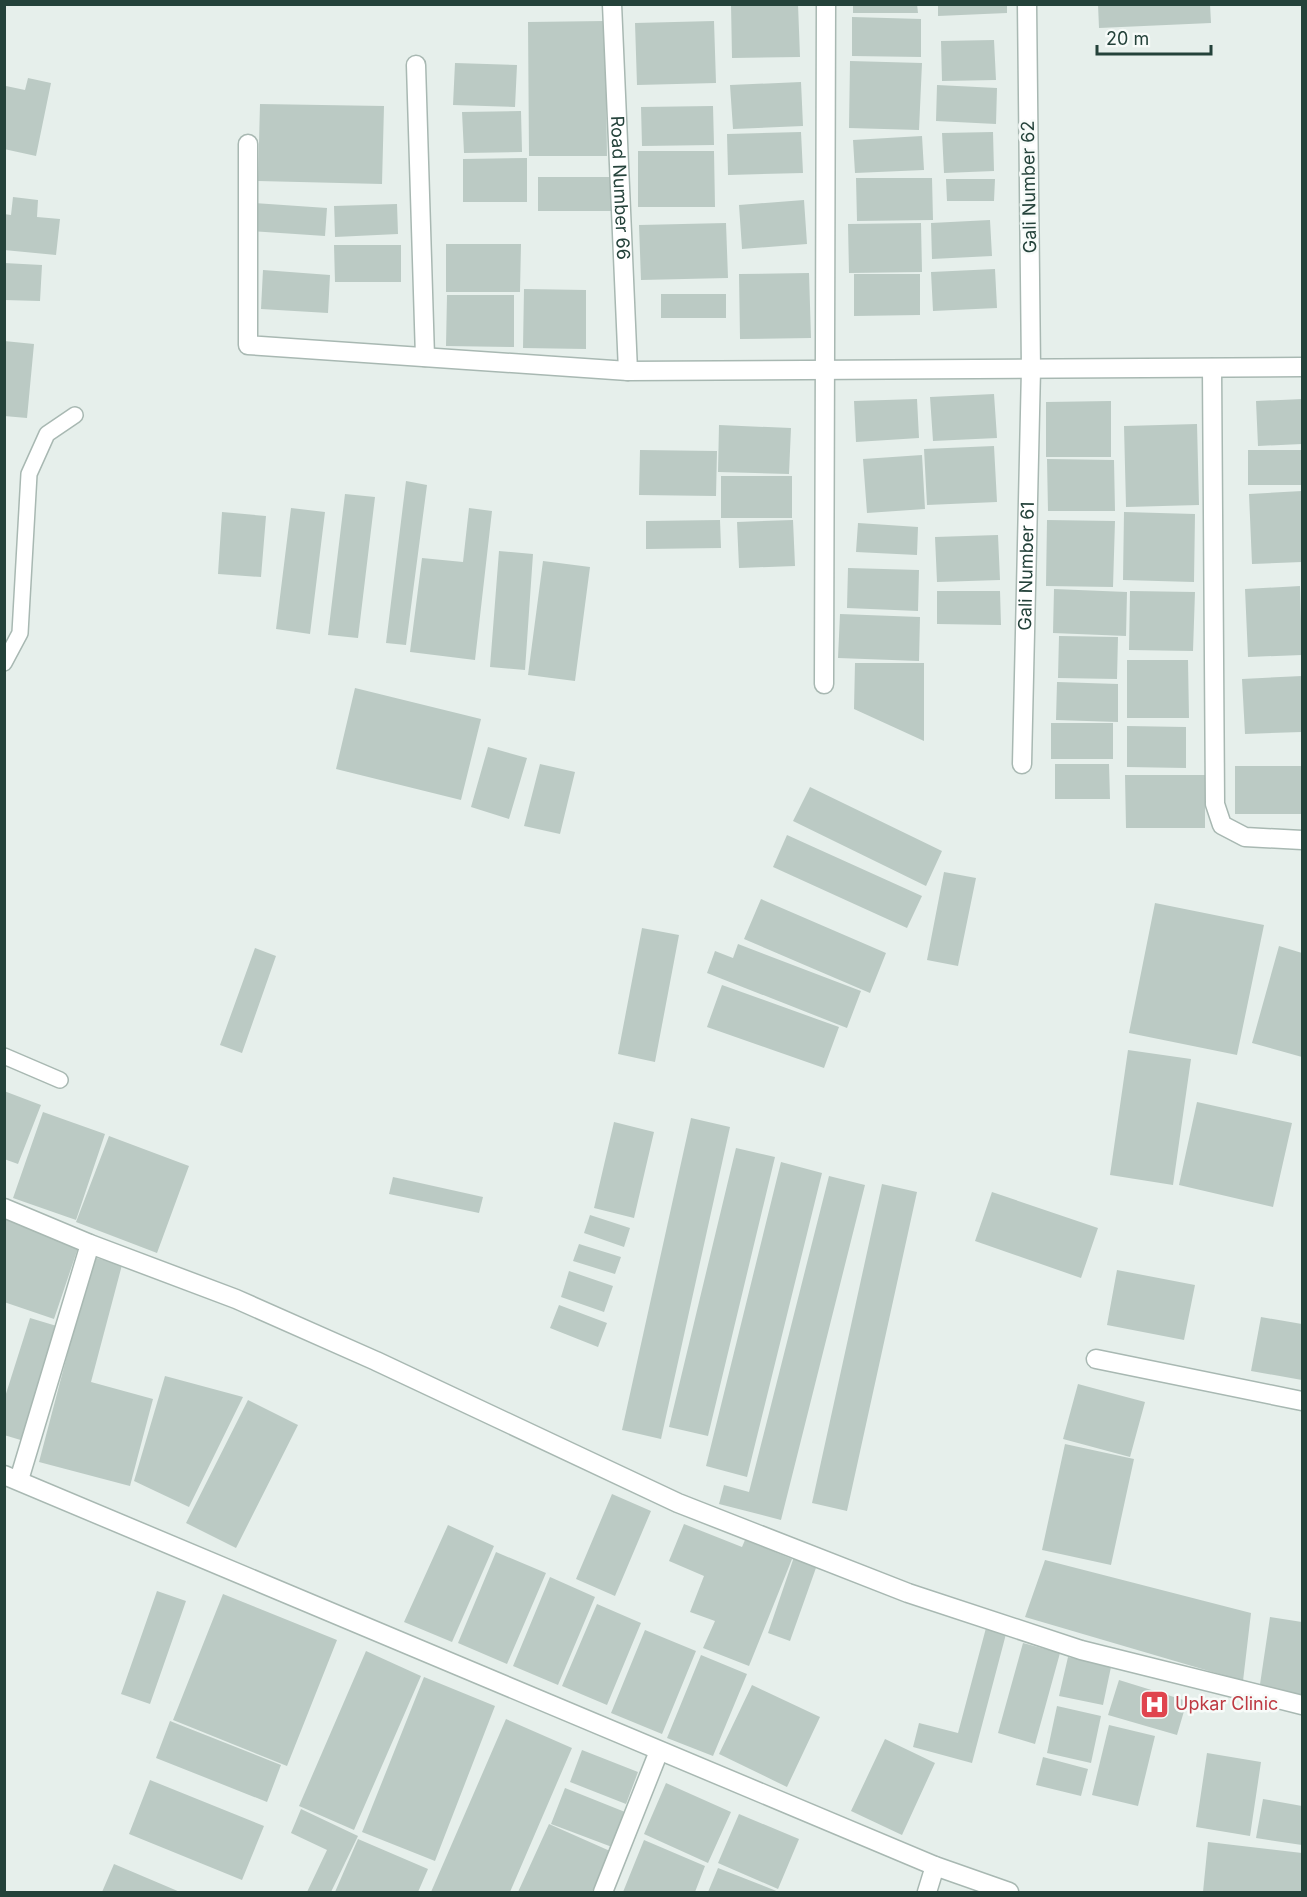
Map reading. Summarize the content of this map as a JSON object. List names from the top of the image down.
{
  "streets": {
    "street": ["Gali Number 62", "Road Number 66", "Gali Number 61"]
  },
  "crossings": [
    ["Gali Number 62", "Gali Number 61"]
  ],
  "places": {
    "hospital": ["Upkar Clinic"]
  },
  "scale_bar": "20 m"
}
